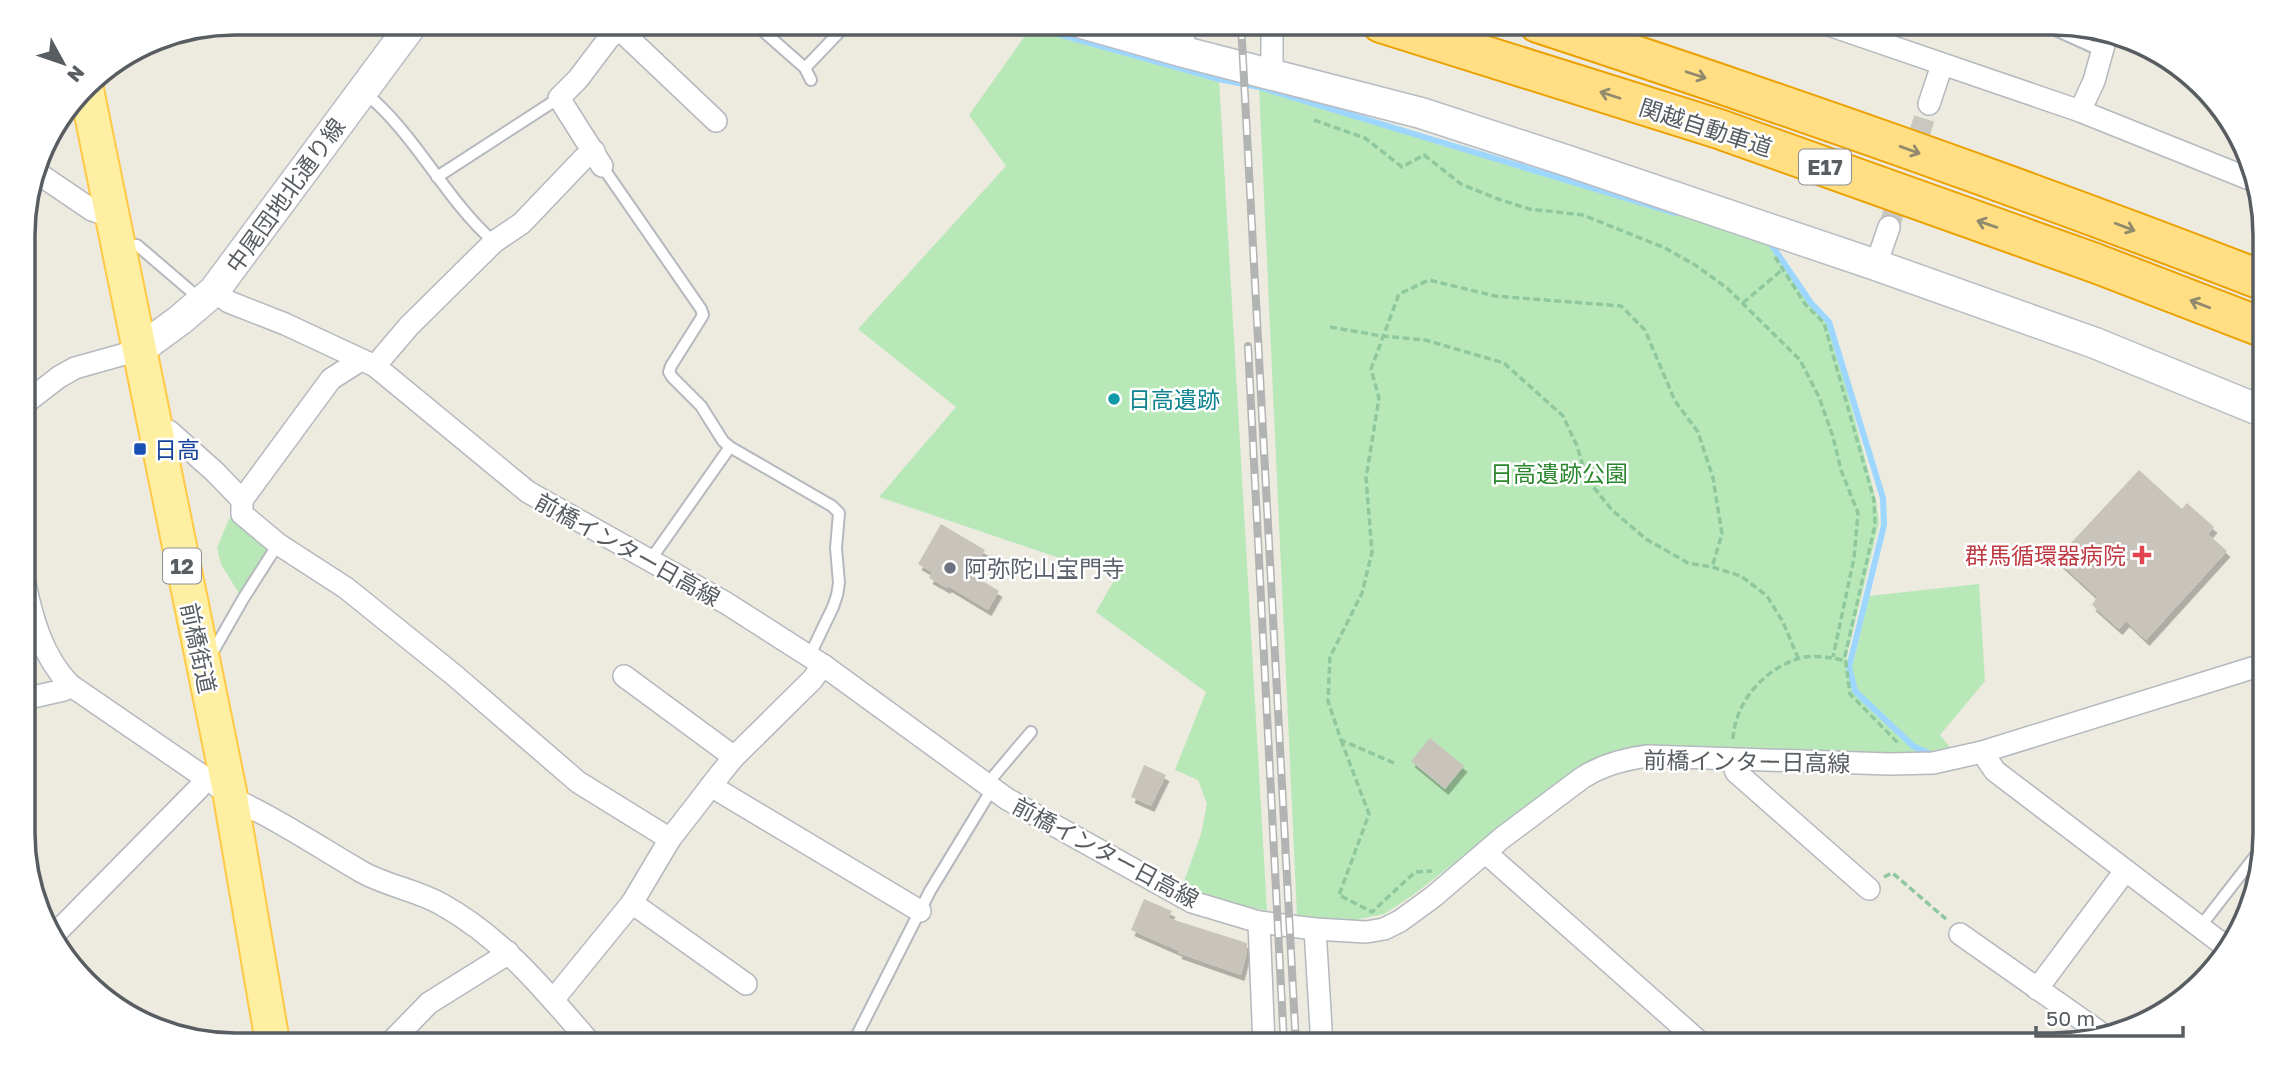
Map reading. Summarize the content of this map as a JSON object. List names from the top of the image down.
{
  "streets": {
    "highway": ["関越自動車道", "E17"],
    "main road": ["12", "前橋街道"],
    "street": ["中尾団地北通り線", "前橋インター日高線"]
  },
  "crossings": [
    ["中尾団地北通り線", "前橋インター日高線"],
    ["中尾団地北通り線", "前橋街道"]
  ],
  "parks": ["日高遺跡公園"],
  "places": {
    "other": ["日高遺跡", "阿弥陀山宝門寺"],
    "transit": ["日高"],
    "health": ["群馬循環器病院"]
  },
  "scale_bar": "50 m",
  "north": "bottom right"
}
